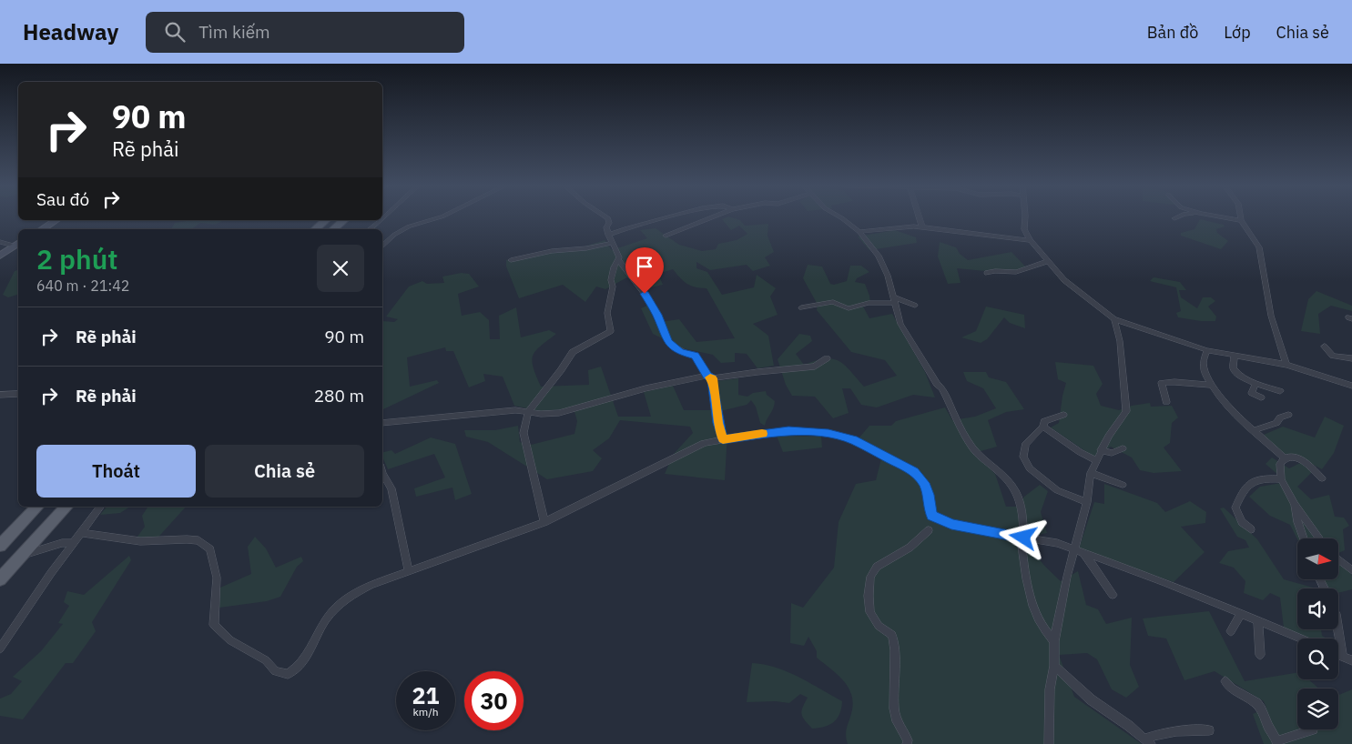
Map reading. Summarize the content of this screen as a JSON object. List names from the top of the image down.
{
  "north": "right",
  "page": {
    "header": "Headway",
    "search": "Tìm kiếm",
    "nav": ["Bản đồ", "Lớp", "Chia sẻ"],
    "turn": ["90 m", "Rẽ phải"],
    "then": "Sau đó",
    "heading": ["2 phút", "640 m · 21:42"],
    "list": [
      {
        "name": "Rẽ phải",
        "value": "90 m"
      },
      {
        "name": "Rẽ phải",
        "value": "280 m"
      }
    ],
    "buttons": ["Thoát", "Chia sẻ"],
    "speed": "21 km/h",
    "limit": "30"
  }
}
